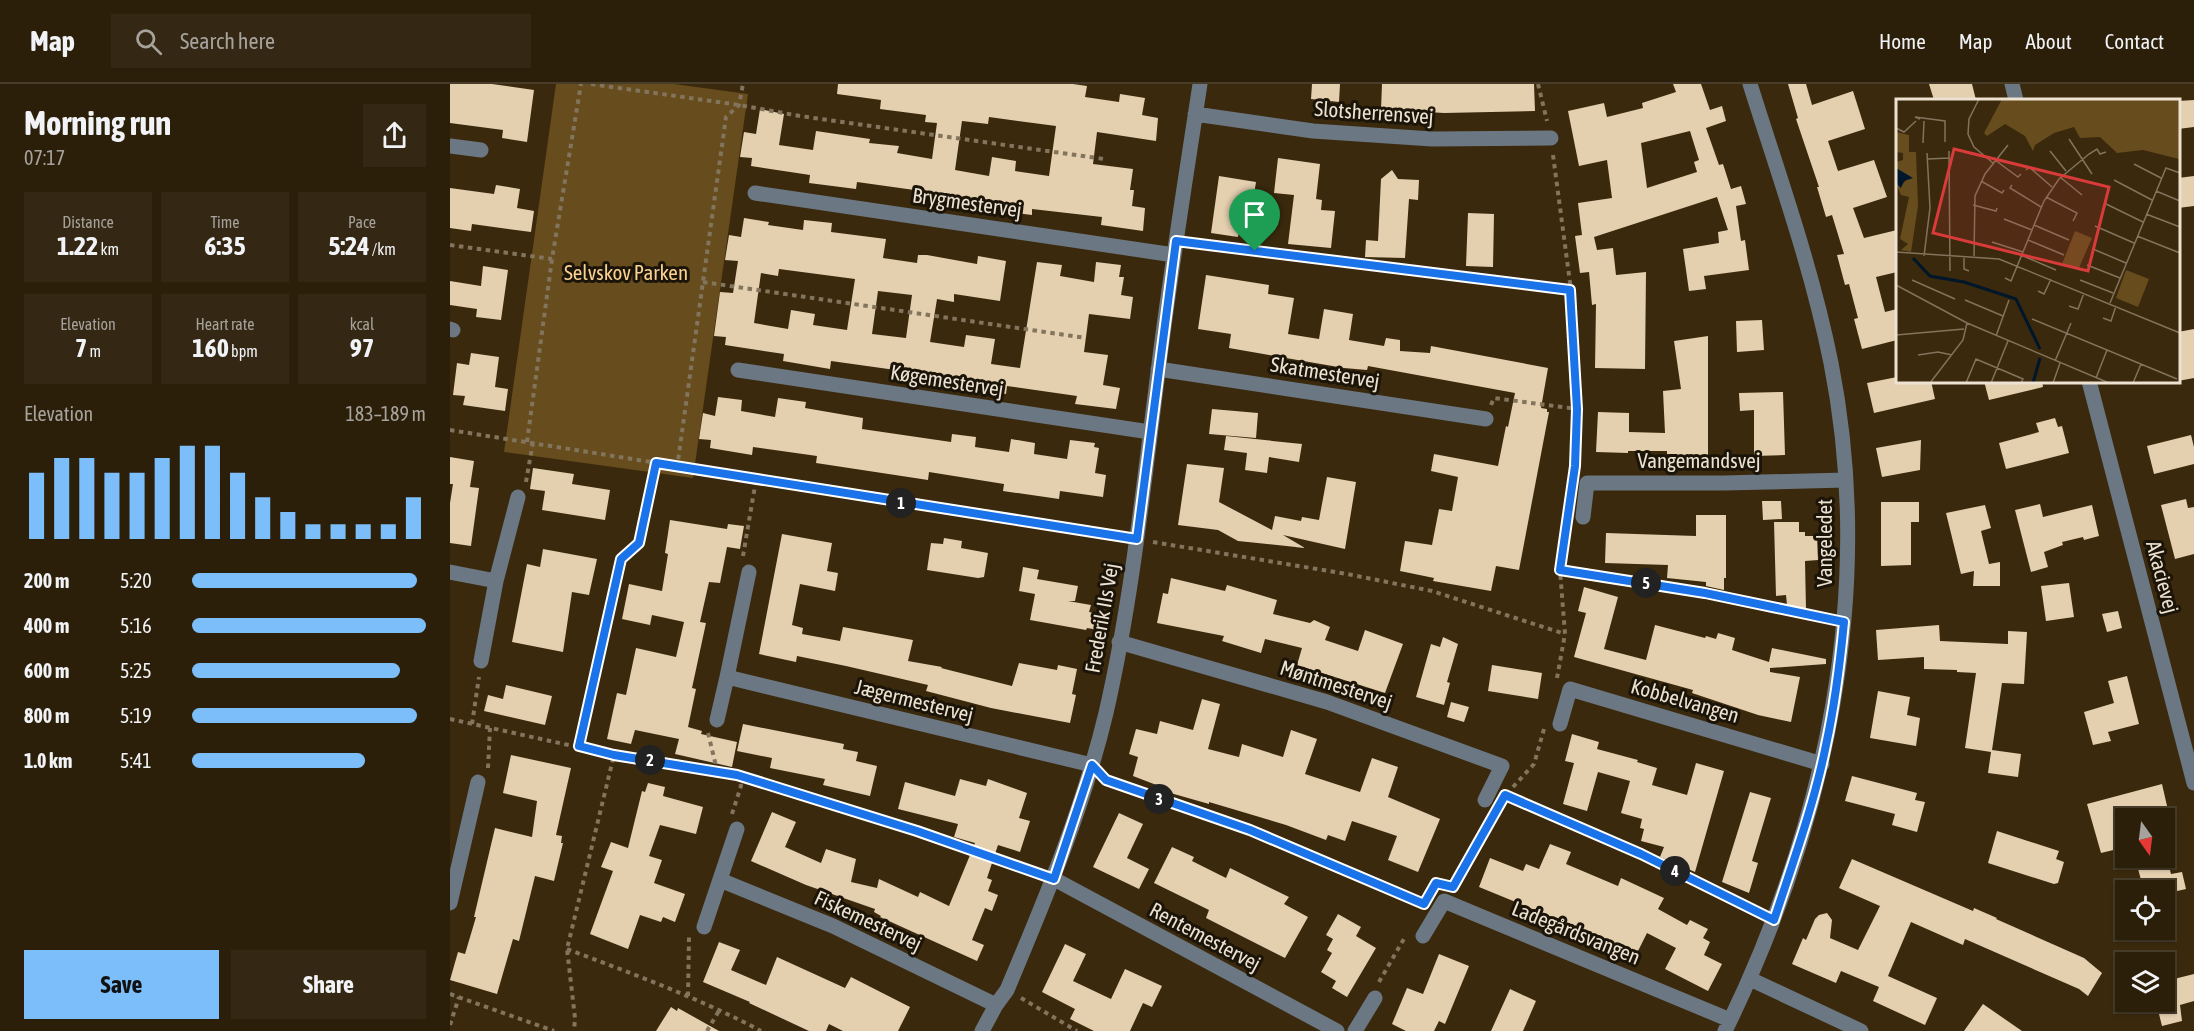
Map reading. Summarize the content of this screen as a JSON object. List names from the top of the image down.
{
  "streets": {
    "street": [
      "Slotsherrensvej",
      "Brygmestervej",
      "Skatmestervej",
      "Køgemestervej",
      "Vangemandsvej",
      "Vangeledet",
      "Akacievej",
      "Frederik IIs Vej",
      "Møntmestervej",
      "Jægermestervej",
      "Kobbelvangen",
      "Fiskemestervej",
      "Ladegårdsvangen",
      "Rentemestervej"
    ]
  },
  "crossings": [
    ["Slotsherrensvej", "Frederik IIs Vej"],
    ["Brygmestervej", "Frederik IIs Vej"],
    ["Skatmestervej", "Frederik IIs Vej"],
    ["Køgemestervej", "Frederik IIs Vej"],
    ["Vangemandsvej", "Vangeledet"],
    ["Vangeledet", "Kobbelvangen"],
    ["Vangeledet", "Ladegårdsvangen"],
    ["Frederik IIs Vej", "Møntmestervej"],
    ["Frederik IIs Vej", "Jægermestervej"],
    ["Frederik IIs Vej", "Fiskemestervej"],
    ["Frederik IIs Vej", "Rentemestervej"]
  ],
  "parks": ["Selvskov Parken"],
  "north": "bottom",
  "page": {
    "header": "Map",
    "search": "Search here",
    "nav": [
      "Home",
      "Map",
      "About",
      "Contact"
    ],
    "heading": ["Morning run", "07:17"],
    "stats": [
      ["Distance", "1.22 km"],
      ["Time", "6:35"],
      ["Pace", "5:24 /km"],
      ["Elevation", "7 m"],
      ["Heart rate", "160 bpm"],
      ["kcal", "97"]
    ],
    "chart": ["Elevation", "183–189 m"],
    "pins": [
      "1",
      "5",
      "2",
      "3",
      "4"
    ],
    "list": [
      {
        "name": "200 m",
        "note": "5:20"
      },
      {
        "name": "400 m",
        "note": "5:16"
      },
      {
        "name": "600 m",
        "note": "5:25"
      },
      {
        "name": "800 m",
        "note": "5:19"
      },
      {
        "name": "1.0 km",
        "note": "5:41"
      }
    ],
    "buttons": ["Save", "Share"]
  }
}
